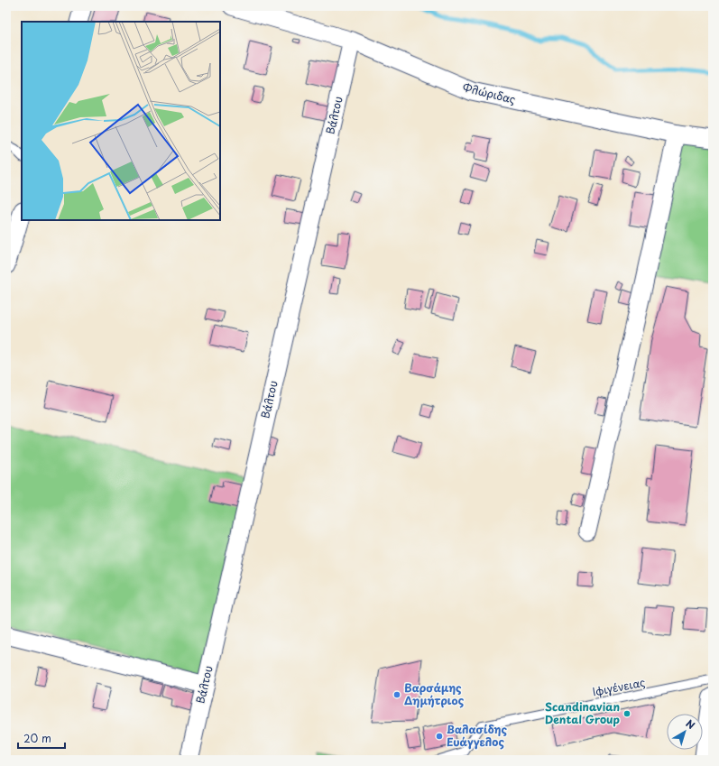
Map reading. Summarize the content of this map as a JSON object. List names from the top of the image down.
{
  "streets": {
    "street": ["Φλώριδας", "Βάλτου"],
    "lane": ["Ιφιγένειας"]
  },
  "crossings": [
    ["Φλώριδας", "Βάλτου"]
  ],
  "places": ["Βαρσάμης Δημήτριος", "Scandinavian Dental Group", "Βαλασίδης Ευάγγελος"],
  "scale_bar": "20 m",
  "north": "top right"
}
